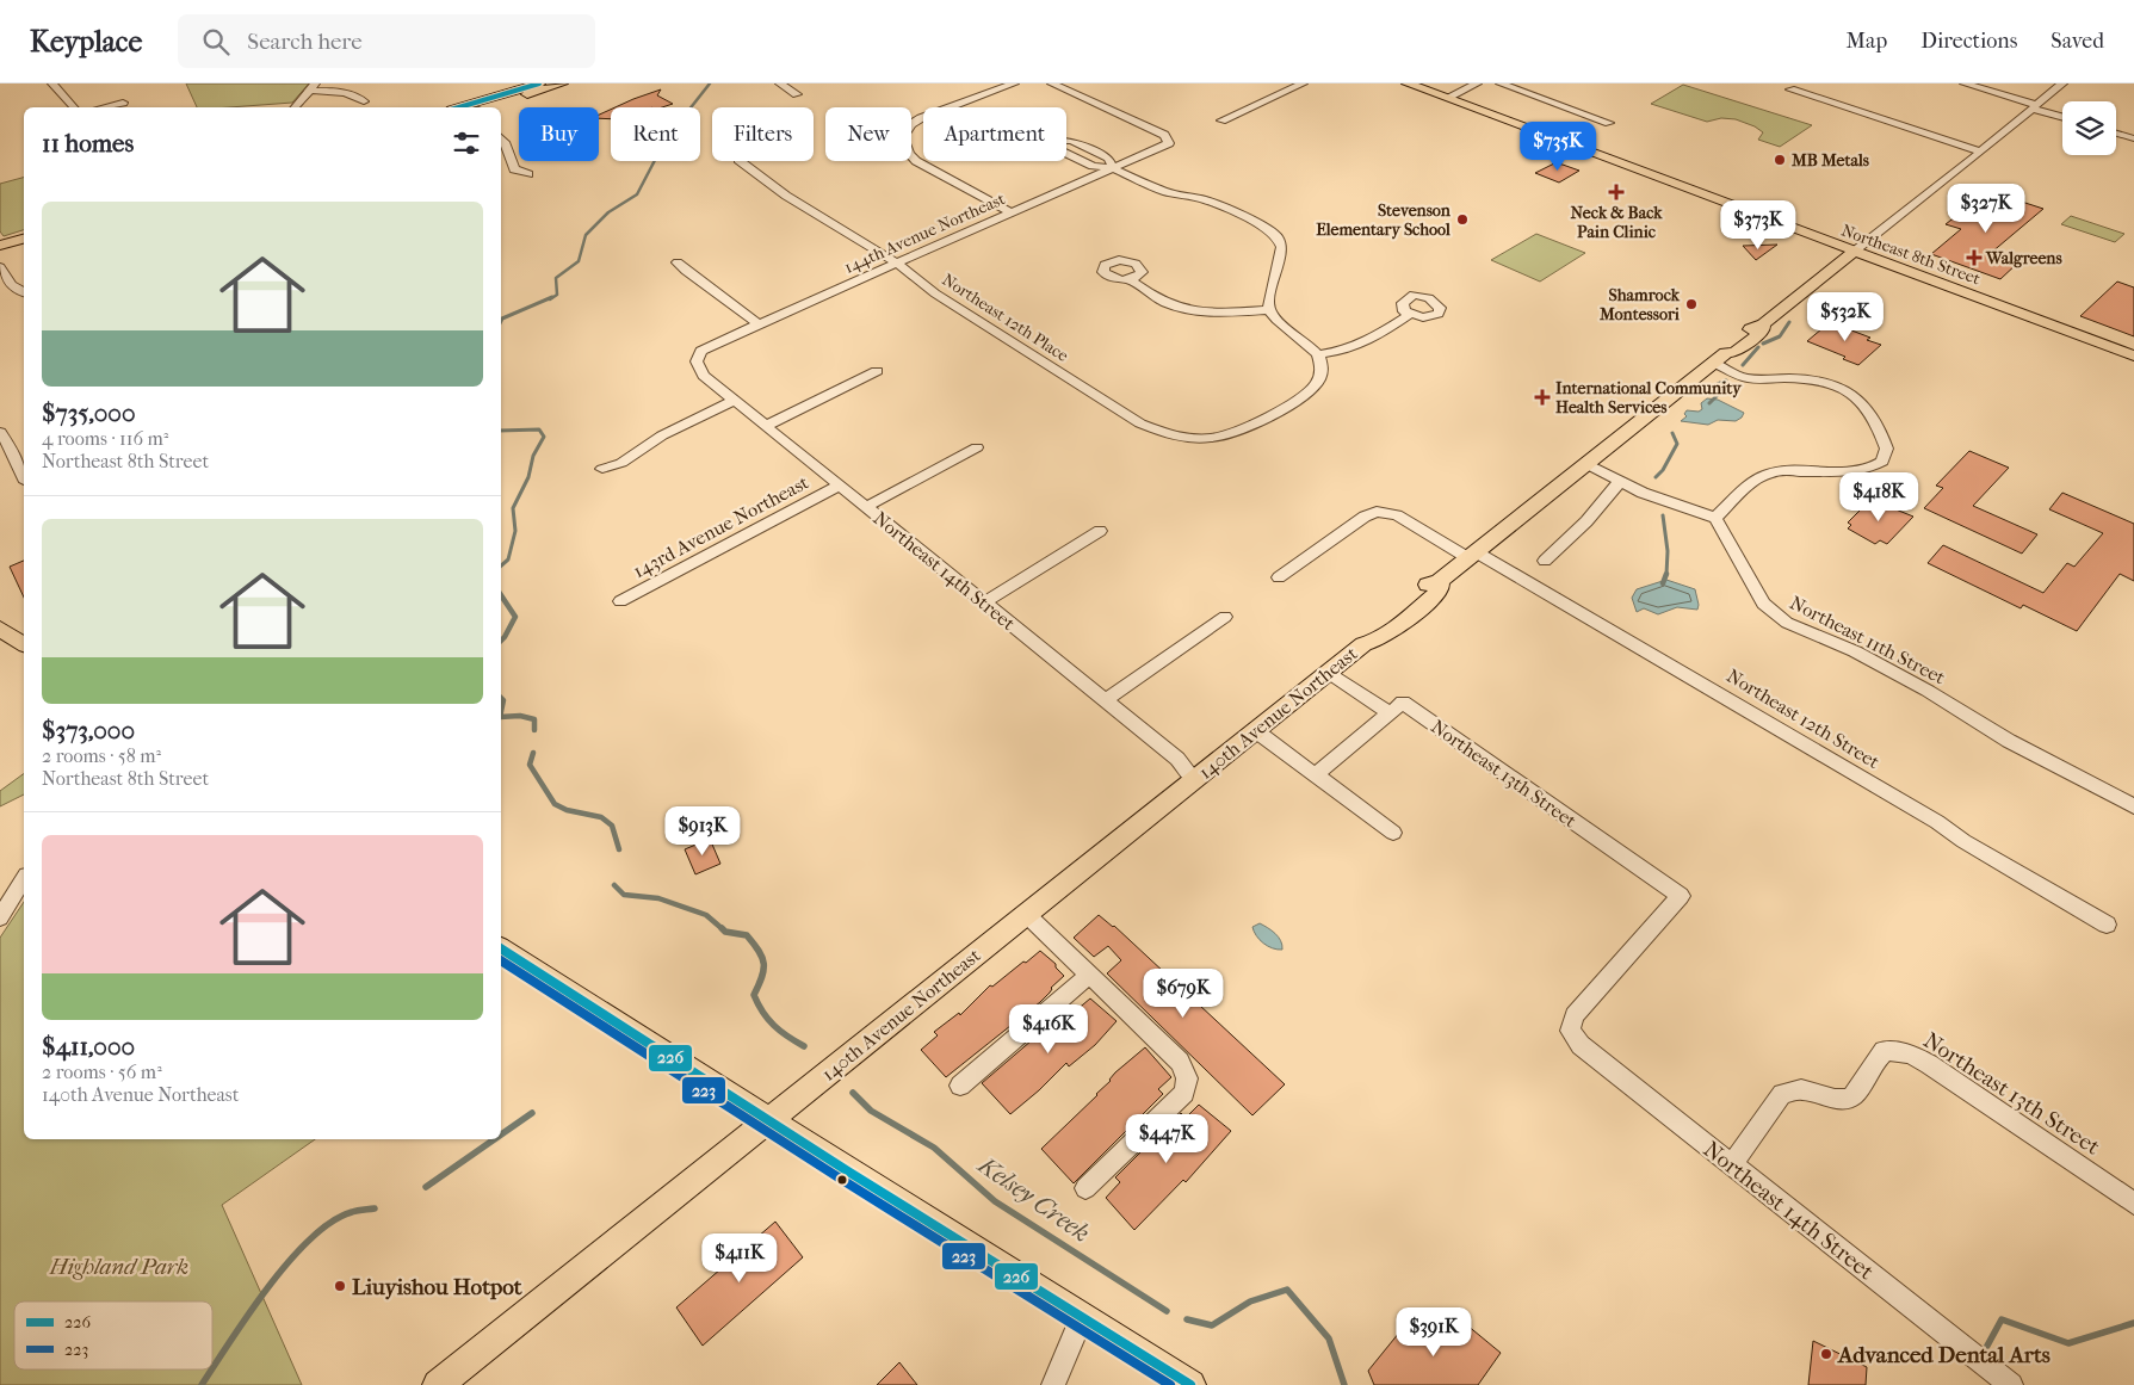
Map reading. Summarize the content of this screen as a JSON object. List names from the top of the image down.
{
  "streets": {
    "main road": ["Northeast 8th Street", "140th Avenue Northeast"],
    "street": [
      "144th Avenue Northeast",
      "Northeast 12th Place",
      "143rd Avenue Northeast",
      "Northeast 14th Street",
      "Northeast 11th Street",
      "Northeast 12th Street",
      "Northeast 13th Street"
    ]
  },
  "crossings": [
    ["144th Avenue Northeast", "Northeast 12th Place"],
    ["144th Avenue Northeast", "Northeast 14th Street"],
    ["Northeast 8th Street", "140th Avenue Northeast"],
    ["143rd Avenue Northeast", "Northeast 14th Street"],
    ["Northeast 14th Street", "140th Avenue Northeast"],
    ["Northeast 14th Street", "Northeast 13th Street"],
    ["140th Avenue Northeast", "Northeast 12th Street"]
  ],
  "water": ["Kelsey Creek"],
  "parks": ["Highland Park"],
  "places": {
    "other": [
      "MB Metals",
      "Stevenson Elementary School",
      "Shamrock Montessori",
      "Liuyishou Hotpot",
      "Advanced Dental Arts"
    ],
    "health": ["Neck & Back Pain Clinic", "Walgreens", "International Community Health Services"]
  },
  "lines": ["transit line 226", "transit line 223"],
  "legend": ["226", "223"],
  "page": {
    "header": "Keyplace",
    "search": "Search here",
    "nav": ["Map", "Directions", "Saved"],
    "chip": [
      "Buy",
      "Rent",
      "Filters",
      "New",
      "Apartment"
    ],
    "heading": "11 homes",
    "price": [
      "$735K",
      "$327K",
      "$373K",
      "$532K",
      "$418K",
      "$913K",
      "$679K",
      "$416K",
      "$447K",
      "$411K",
      "$391K"
    ],
    "list": [
      {
        "name": "$735,000",
        "note": "4 rooms · 116 m² · Northeast 8th Street"
      },
      {
        "name": "$373,000",
        "note": "2 rooms · 58 m² · Northeast 8th Street"
      },
      {
        "name": "$411,000",
        "note": "2 rooms · 56 m² · 140th Avenue Northeast"
      }
    ]
  }
}
